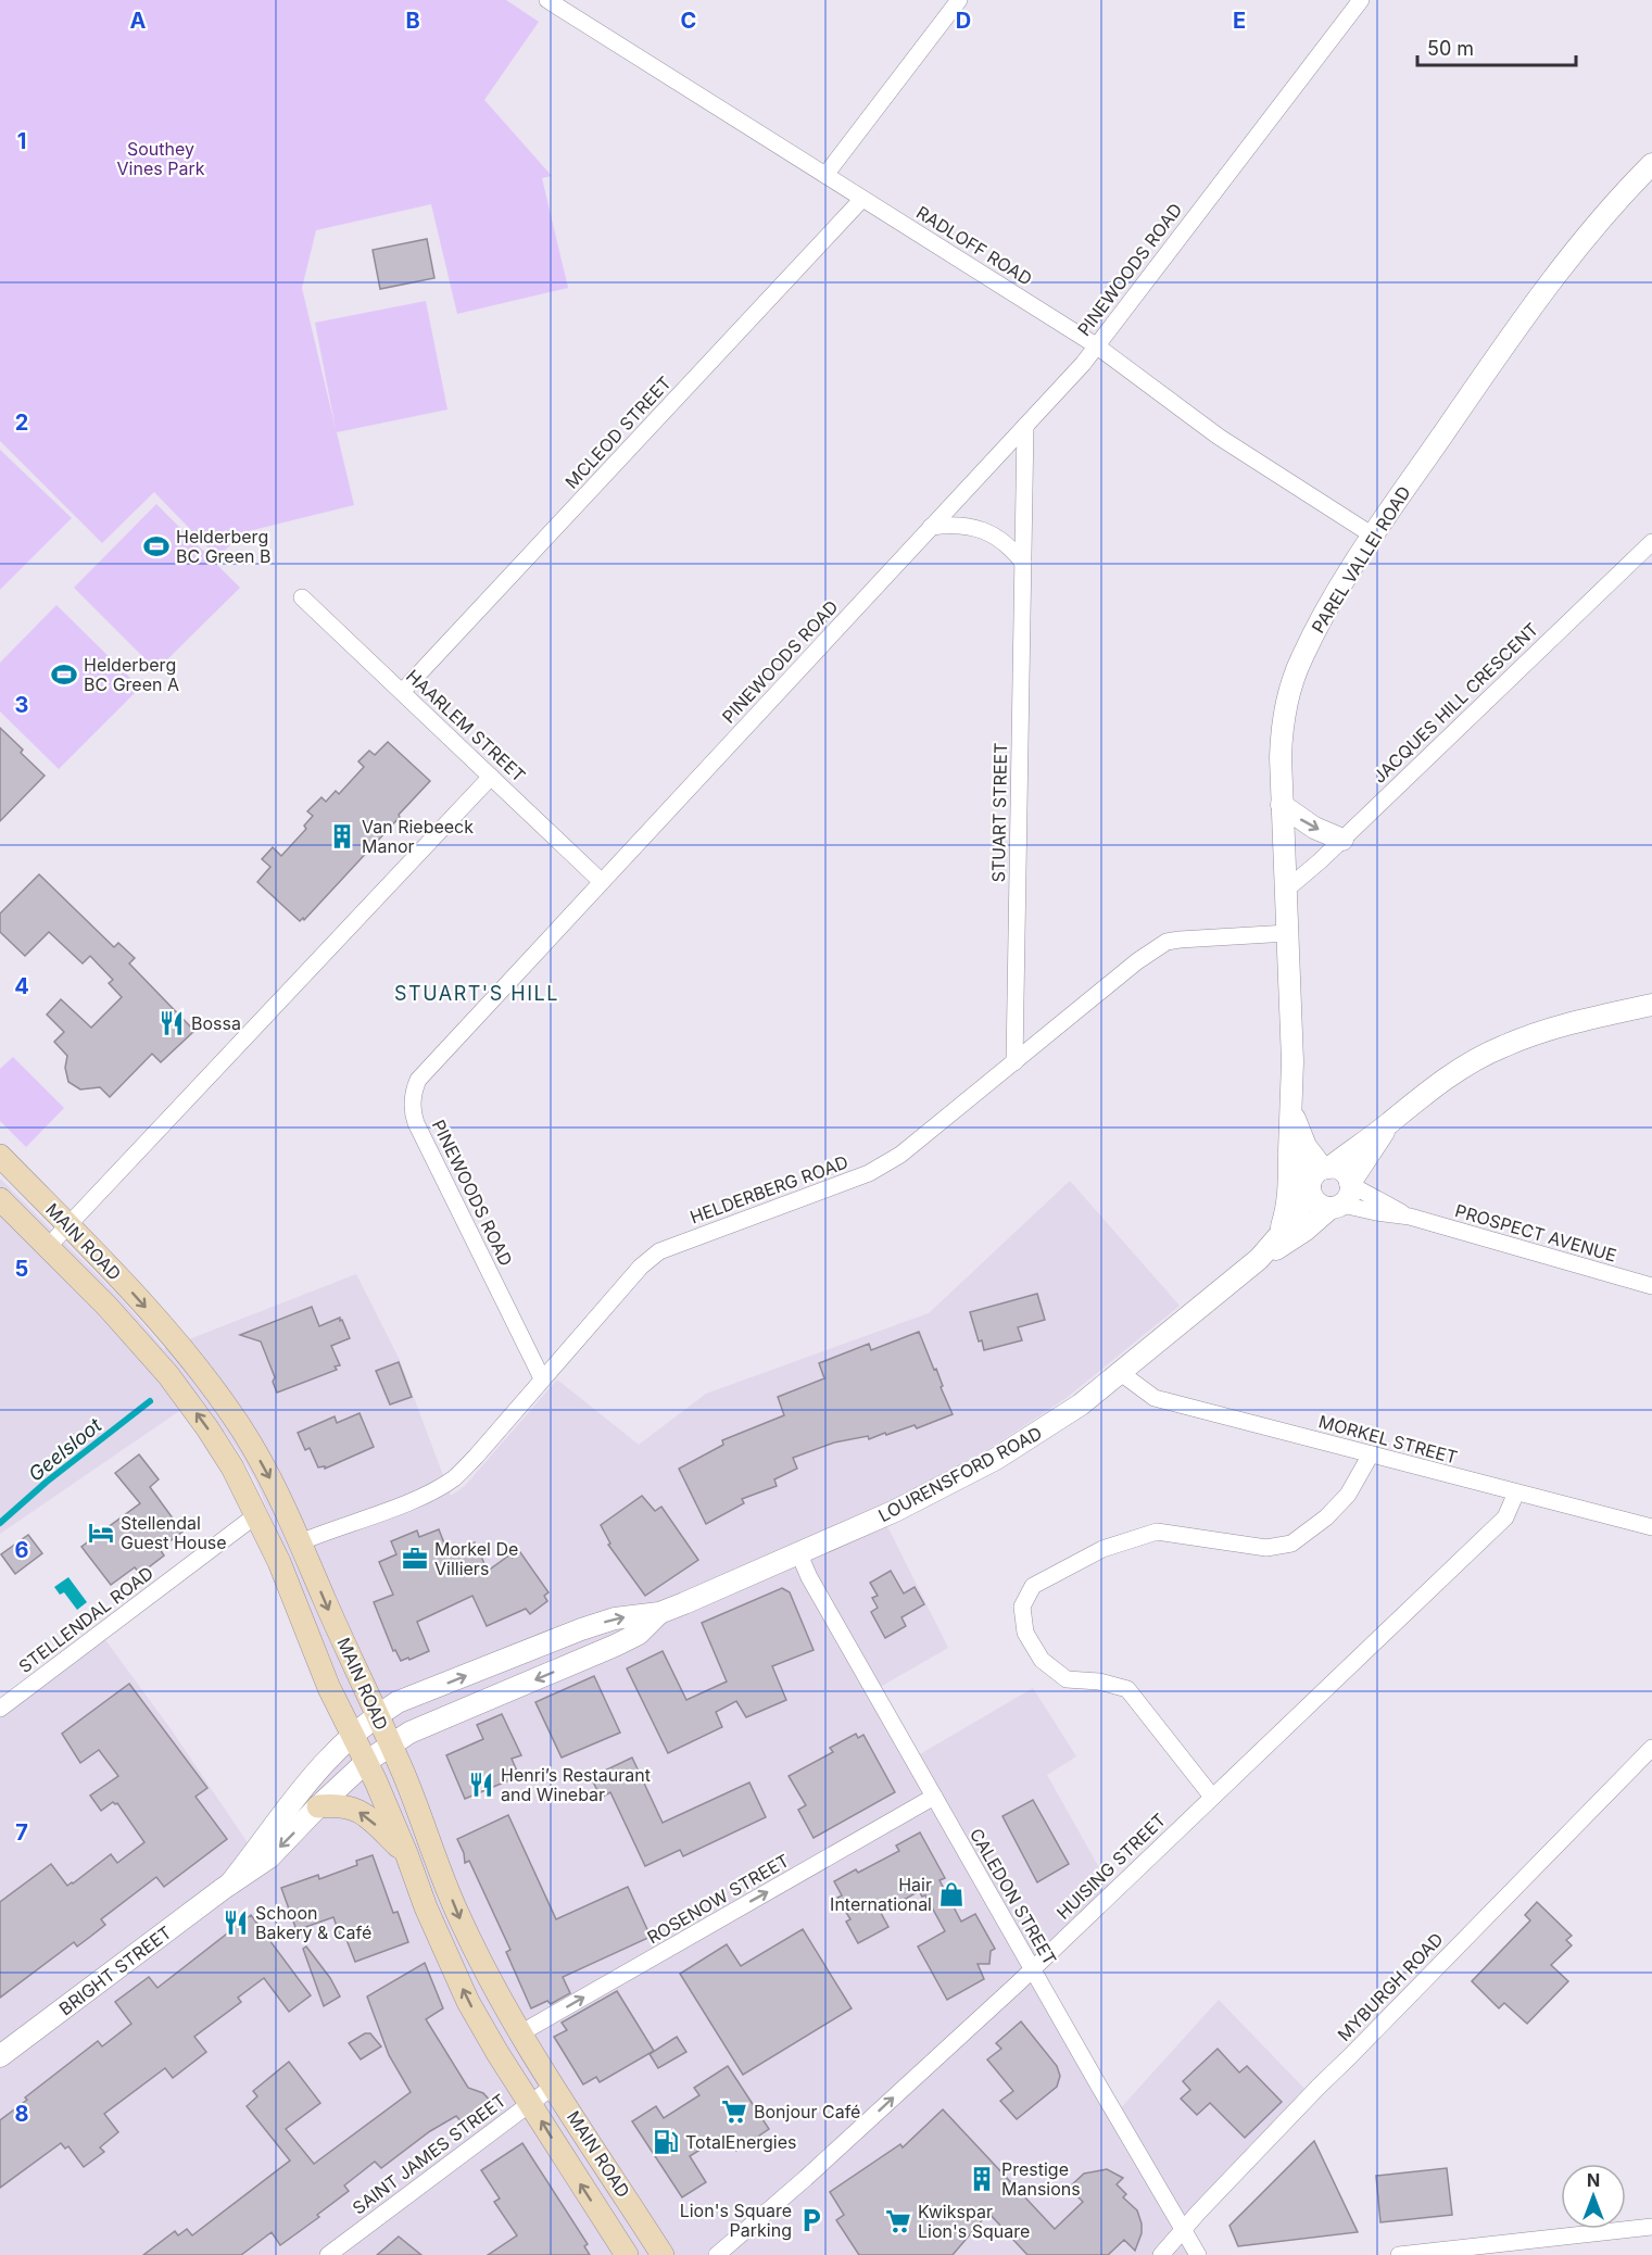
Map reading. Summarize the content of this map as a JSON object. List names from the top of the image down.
{
  "streets": {
    "main road": ["MAIN ROAD"],
    "street": [
      "RADLOFF ROAD",
      "PINEWOODS ROAD",
      "MCLEOD STREET",
      "PAREL VALLEI ROAD",
      "JACQUES HILL CRESCENT",
      "HAARLEM STREET",
      "STUART STREET",
      "HELDERBERG ROAD",
      "PROSPECT AVENUE",
      "MORKEL STREET",
      "LOURENSFORD ROAD",
      "STELLENDAL ROAD",
      "HUISING STREET",
      "CALEDON STREET",
      "ROSENOW STREET",
      "BRIGHT STREET",
      "MYBURGH ROAD",
      "SAINT JAMES STREET"
    ]
  },
  "crossings": [
    ["RADLOFF ROAD", "PINEWOODS ROAD"],
    ["RADLOFF ROAD", "MCLEOD STREET"],
    ["RADLOFF ROAD", "PAREL VALLEI ROAD"],
    ["PINEWOODS ROAD", "HAARLEM STREET"],
    ["PINEWOODS ROAD", "STUART STREET"],
    ["PINEWOODS ROAD", "HELDERBERG ROAD"],
    ["MCLEOD STREET", "HAARLEM STREET"],
    ["PAREL VALLEI ROAD", "JACQUES HILL CRESCENT"],
    ["PAREL VALLEI ROAD", "HELDERBERG ROAD"],
    ["PAREL VALLEI ROAD", "PROSPECT AVENUE"],
    ["PAREL VALLEI ROAD", "LOURENSFORD ROAD"],
    ["STUART STREET", "HELDERBERG ROAD"],
    ["HELDERBERG ROAD", "MAIN ROAD"],
    ["PROSPECT AVENUE", "LOURENSFORD ROAD"],
    ["MAIN ROAD", "LOURENSFORD ROAD"],
    ["MAIN ROAD", "STELLENDAL ROAD"],
    ["MAIN ROAD", "ROSENOW STREET"],
    ["MAIN ROAD", "BRIGHT STREET"],
    ["MAIN ROAD", "SAINT JAMES STREET"],
    ["MORKEL STREET", "LOURENSFORD ROAD"],
    ["MORKEL STREET", "HUISING STREET"],
    ["LOURENSFORD ROAD", "CALEDON STREET"],
    ["LOURENSFORD ROAD", "BRIGHT STREET"],
    ["HUISING STREET", "CALEDON STREET"],
    ["CALEDON STREET", "ROSENOW STREET"],
    ["CALEDON STREET", "MYBURGH ROAD"]
  ],
  "one_way": ["HUISING STREET", "ROSENOW STREET"],
  "districts": ["STUART'S HILL"],
  "water": ["Geelsloot"],
  "parks": ["Southey Vines Park"],
  "places": {
    "sports": ["Helderberg BC Green B", "Helderberg BC Green A"],
    "building": ["Van Riebeeck Manor", "Prestige Mansions"],
    "restaurant": ["Bossa", "Henri’s Restaurant and Winebar", "Schoon Bakery & Café"],
    "hotel": ["Stellendal Guest House"],
    "office": ["Morkel De Villiers"],
    "shop": ["Hair International"],
    "supermarket": ["Bonjour Café", "Kwikspar Lion's Square"],
    "fuel station": ["TotalEnergies"],
    "parking": ["Lion's Square Parking"]
  },
  "scale_bar": "50 m",
  "north": "top",
  "grid": {
    "columns": [
      "A",
      "B",
      "C",
      "D",
      "E"
    ],
    "rows": [
      "1",
      "2",
      "3",
      "4",
      "5",
      "6",
      "7",
      "8"
    ]
  }
}
